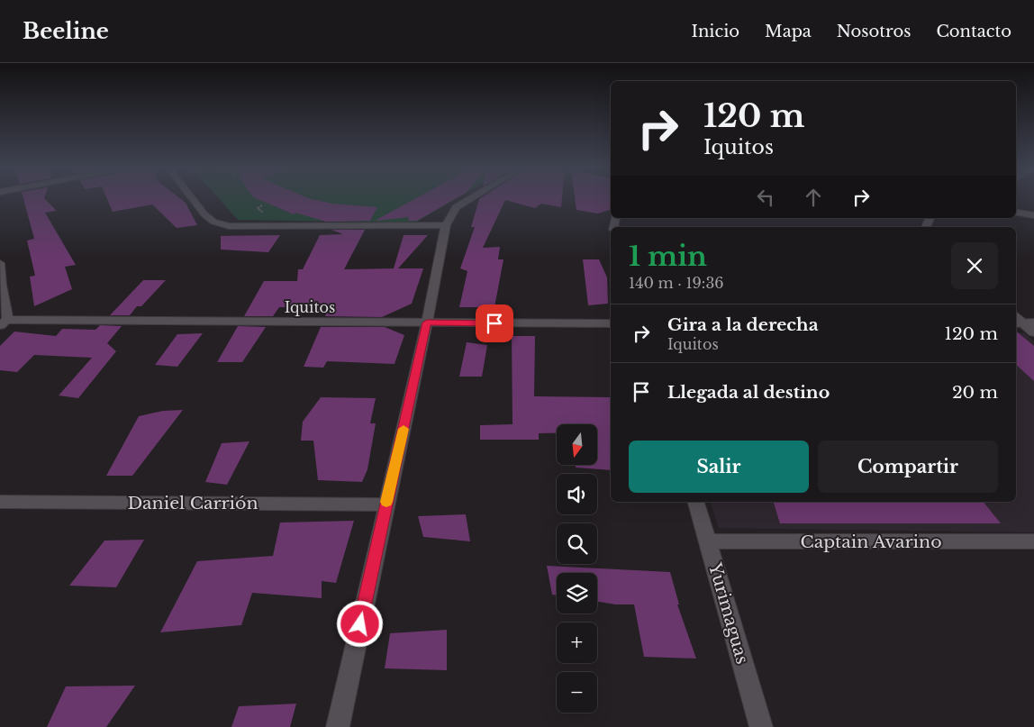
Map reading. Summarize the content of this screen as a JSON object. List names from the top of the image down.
{
  "streets": {
    "street": [
      "Iquitos",
      "Daniel Carrión",
      "Captain Avarino",
      "Yurimaguas"
    ]
  },
  "crossings": [
    ["Captain Avarino", "Yurimaguas"]
  ],
  "north": "bottom",
  "page": {
    "header": "Beeline",
    "nav": [
      "Inicio",
      "Mapa",
      "Nosotros",
      "Contacto"
    ],
    "turn": ["120 m", "Iquitos"],
    "heading": ["1 min", "140 m · 19:36"],
    "list": [
      {
        "name": "Gira a la derecha",
        "note": "Iquitos",
        "value": "120 m"
      },
      {
        "name": "Llegada al destino",
        "value": "20 m"
      }
    ],
    "map_buttons": ["+", "−"],
    "buttons": ["Salir", "Compartir"]
  }
}
